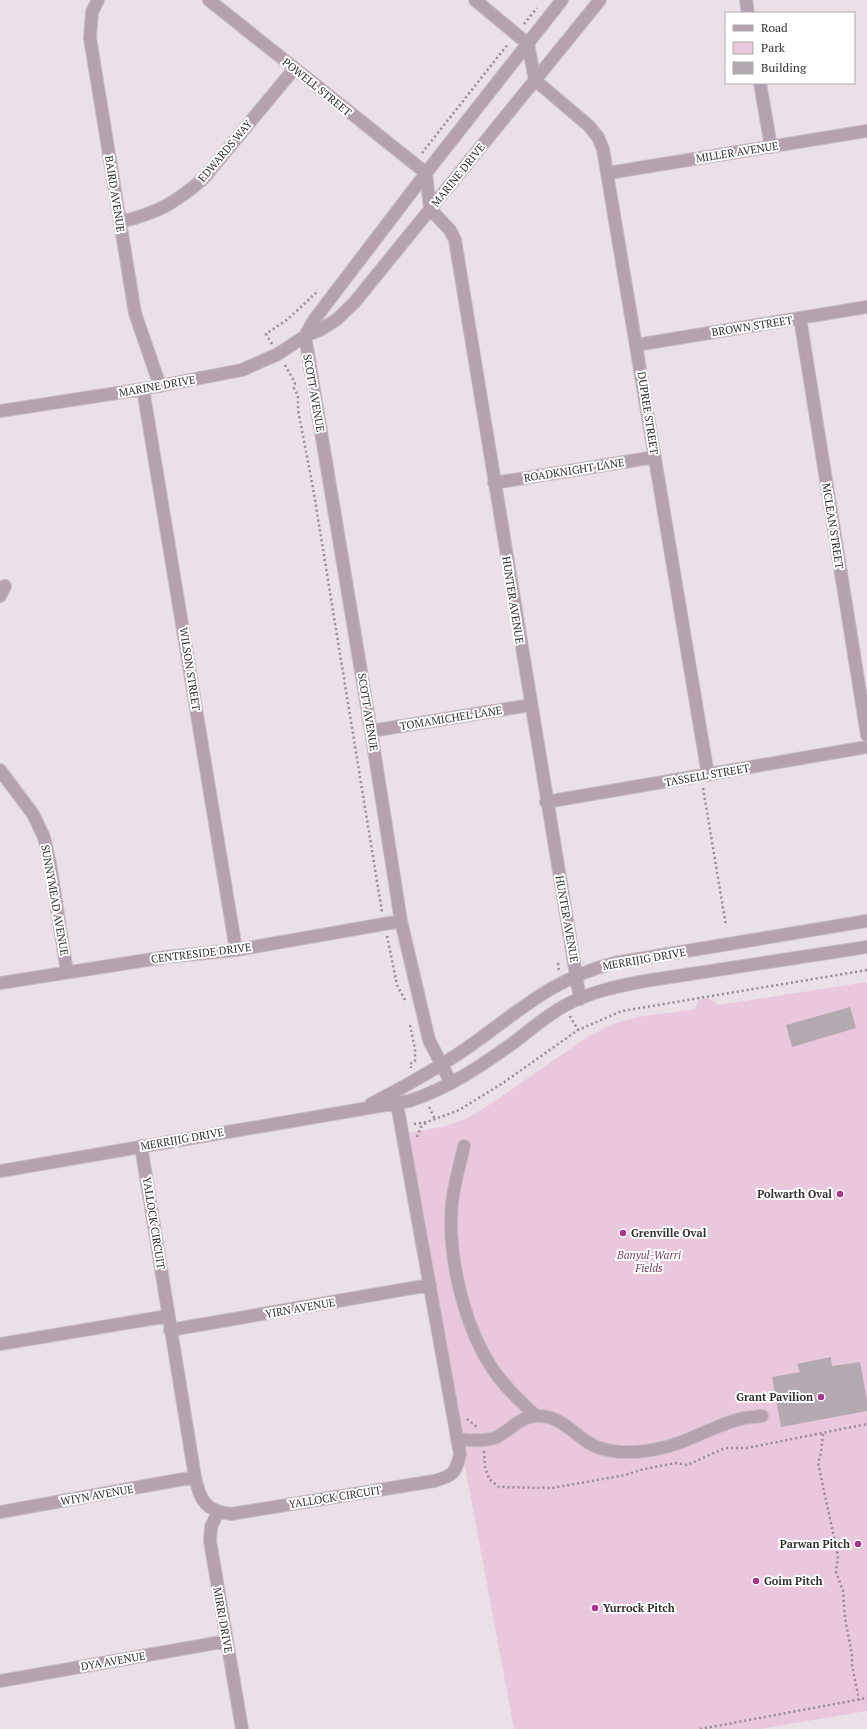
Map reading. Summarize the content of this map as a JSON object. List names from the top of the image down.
{
  "streets": {
    "street": [
      "POWELL STREET",
      "EDWARDS WAY",
      "MILLER AVENUE",
      "MARINE DRIVE",
      "BAIRD AVENUE",
      "BROWN STREET",
      "SCOTT AVENUE",
      "DUPREE STREET",
      "ROADKNIGHT LANE",
      "MCLEAN STREET",
      "HUNTER AVENUE",
      "WILSON STREET",
      "TOMAMICHEL LANE",
      "TASSELL STREET",
      "SUNNYMEAD AVENUE",
      "CENTRESIDE DRIVE",
      "MERRIJIG DRIVE",
      "YALLOCK CIRCUIT",
      "YIRN AVENUE",
      "WIYN AVENUE",
      "MIRRI DRIVE",
      "DYA AVENUE"
    ]
  },
  "crossings": [
    ["POWELL STREET", "EDWARDS WAY"],
    ["POWELL STREET", "MARINE DRIVE"],
    ["EDWARDS WAY", "BAIRD AVENUE"],
    ["MILLER AVENUE", "DUPREE STREET"],
    ["MARINE DRIVE", "BAIRD AVENUE"],
    ["MARINE DRIVE", "SCOTT AVENUE"],
    ["MARINE DRIVE", "DUPREE STREET"],
    ["MARINE DRIVE", "HUNTER AVENUE"],
    ["MARINE DRIVE", "WILSON STREET"],
    ["BROWN STREET", "DUPREE STREET"],
    ["BROWN STREET", "MCLEAN STREET"],
    ["SCOTT AVENUE", "TOMAMICHEL LANE"],
    ["SCOTT AVENUE", "CENTRESIDE DRIVE"],
    ["SCOTT AVENUE", "MERRIJIG DRIVE"],
    ["DUPREE STREET", "ROADKNIGHT LANE"],
    ["DUPREE STREET", "TASSELL STREET"],
    ["ROADKNIGHT LANE", "HUNTER AVENUE"],
    ["HUNTER AVENUE", "TOMAMICHEL LANE"],
    ["HUNTER AVENUE", "TASSELL STREET"],
    ["HUNTER AVENUE", "MERRIJIG DRIVE"],
    ["WILSON STREET", "CENTRESIDE DRIVE"],
    ["SUNNYMEAD AVENUE", "CENTRESIDE DRIVE"],
    ["MERRIJIG DRIVE", "YALLOCK CIRCUIT"],
    ["YALLOCK CIRCUIT", "YIRN AVENUE"],
    ["YALLOCK CIRCUIT", "WIYN AVENUE"],
    ["YALLOCK CIRCUIT", "MIRRI DRIVE"],
    ["MIRRI DRIVE", "DYA AVENUE"]
  ],
  "parks": ["Banyul-Warri Fields"],
  "places": [
    "Polwarth Oval",
    "Grenville Oval",
    "Grant Pavilion",
    "Parwan Pitch",
    "Goim Pitch",
    "Yurrock Pitch"
  ],
  "legend": ["Road", "Park", "Building"]
}
